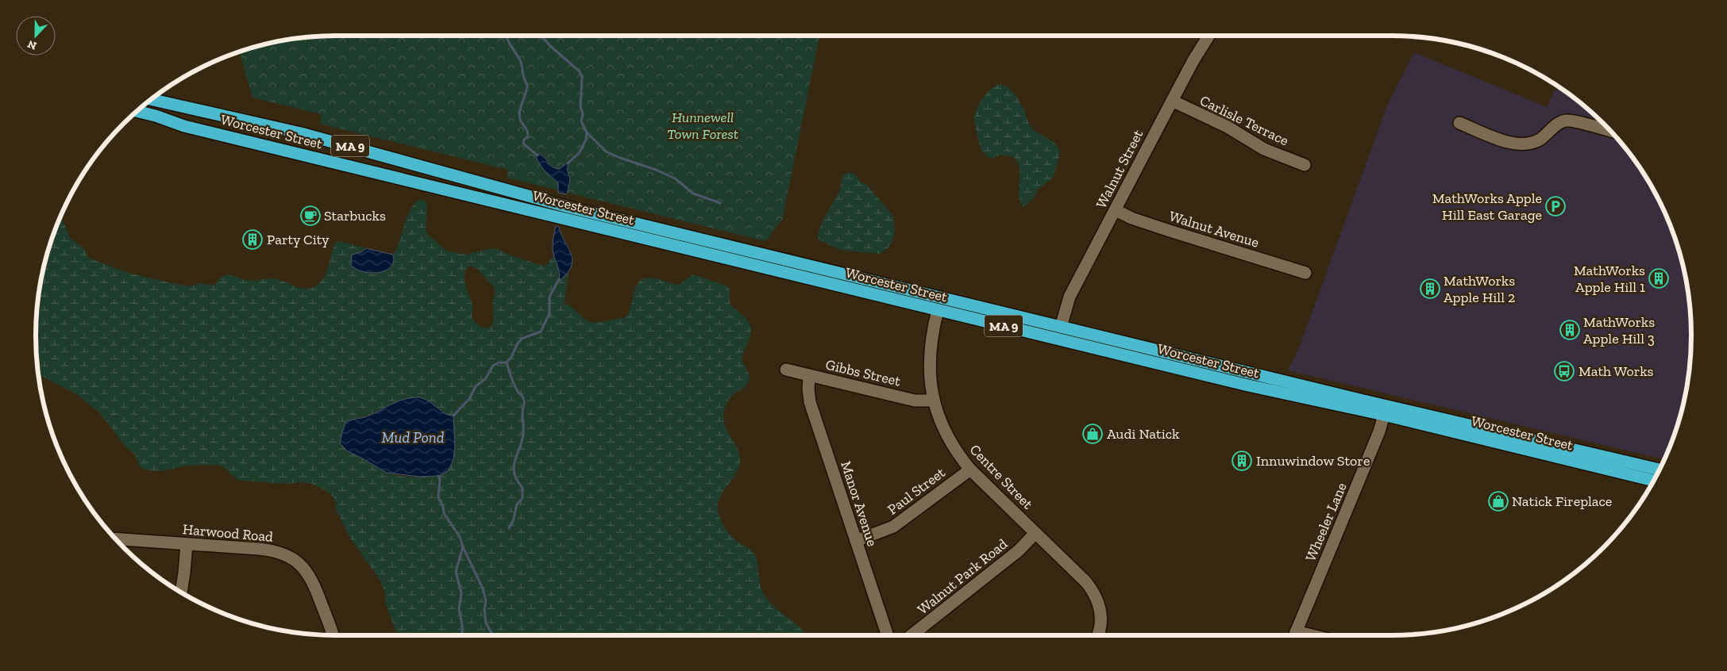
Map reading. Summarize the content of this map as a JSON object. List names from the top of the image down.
{
  "streets": {
    "highway": ["Worcester Street", "MA 9"],
    "street": [
      "Carlisle Terrace",
      "Walnut Street",
      "Walnut Avenue",
      "Gibbs Street",
      "Centre Street",
      "Paul Street",
      "Manor Avenue",
      "Wheeler Lane",
      "Harwood Road",
      "Walnut Park Road"
    ]
  },
  "crossings": [
    ["Carlisle Terrace", "Walnut Street"],
    ["Worcester Street", "Walnut Street"],
    ["Worcester Street", "Centre Street"],
    ["Worcester Street", "Wheeler Lane"],
    ["Walnut Street", "Walnut Avenue"],
    ["Gibbs Street", "Centre Street"],
    ["Gibbs Street", "Manor Avenue"],
    ["Centre Street", "Paul Street"],
    ["Centre Street", "Walnut Park Road"],
    ["Paul Street", "Manor Avenue"]
  ],
  "water": ["Mud Pond"],
  "parks": ["Hunnewell Town Forest"],
  "places": {
    "parking": ["MathWorks Apple Hill East Garage"],
    "cafe": ["Starbucks"],
    "building": [
      "Party City",
      "MathWorks Apple Hill 1",
      "MathWorks Apple Hill 2",
      "MathWorks Apple Hill 3",
      "Innuwindow Store"
    ],
    "bus stop": ["Math Works"],
    "shop": ["Audi Natick", "Natick Fireplace"]
  },
  "north": "bottom"
}
